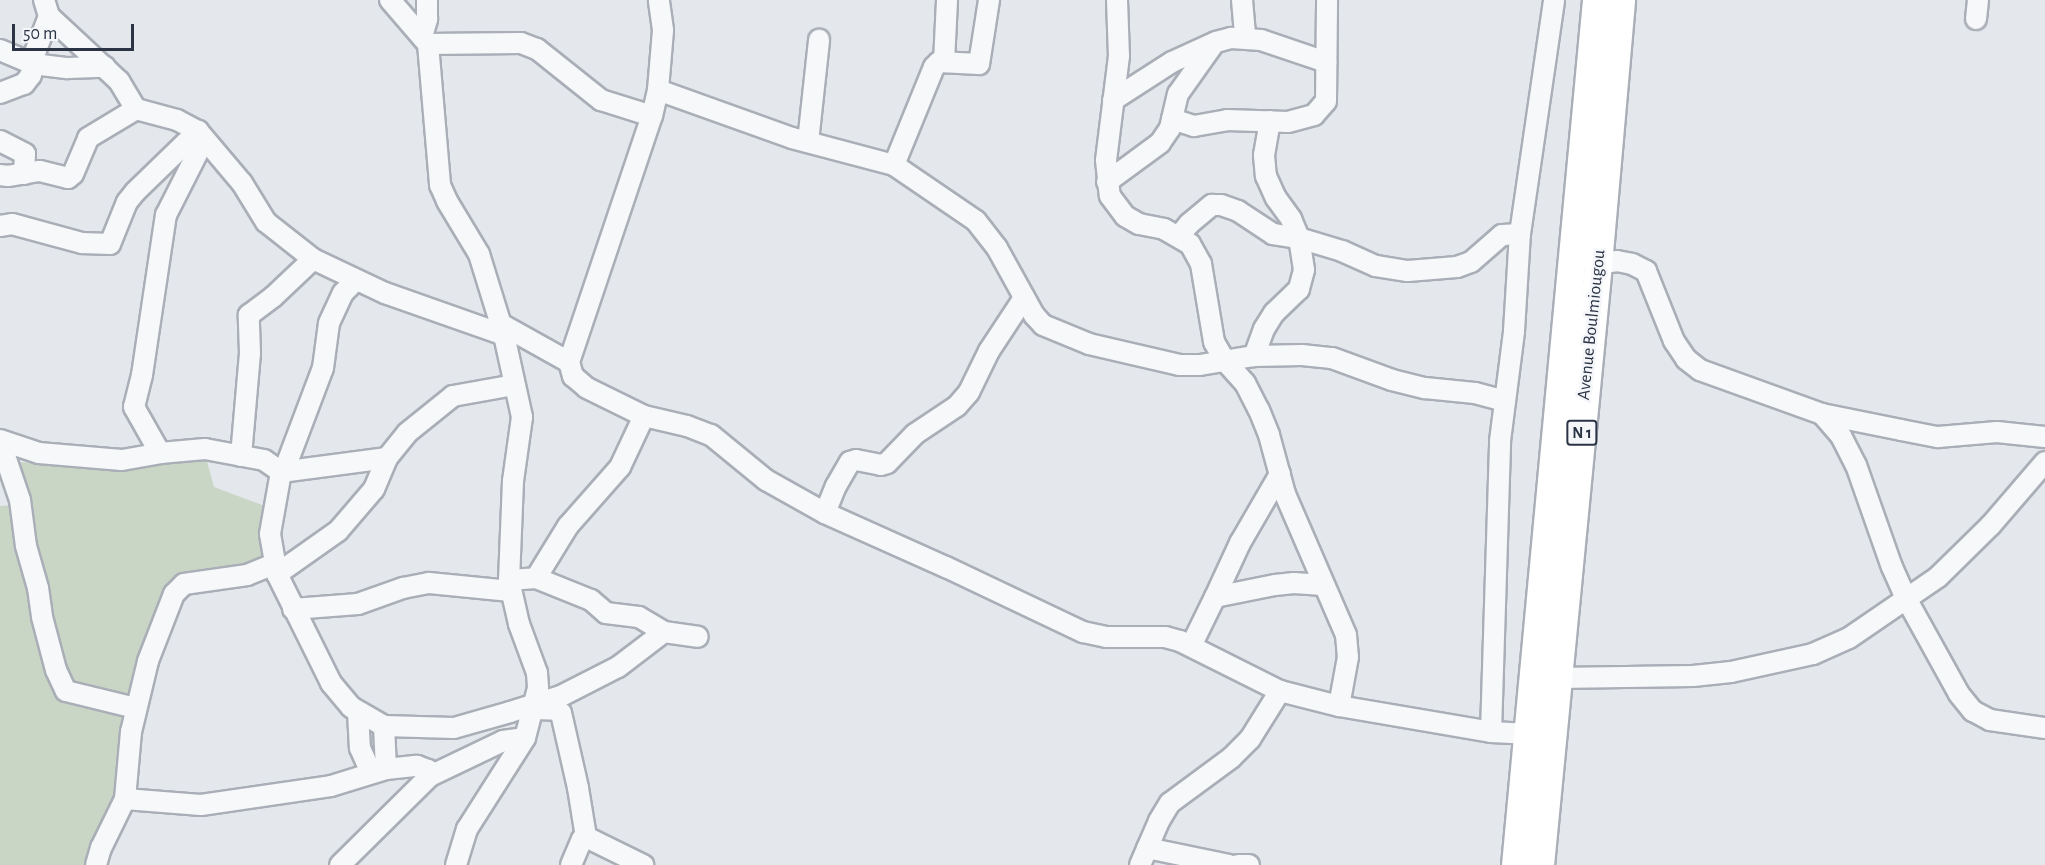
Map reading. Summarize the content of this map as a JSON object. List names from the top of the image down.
{
  "streets": {
    "highway": ["Avenue Boulmiougou", "N 1"]
  },
  "scale_bar": "50 m"
}
